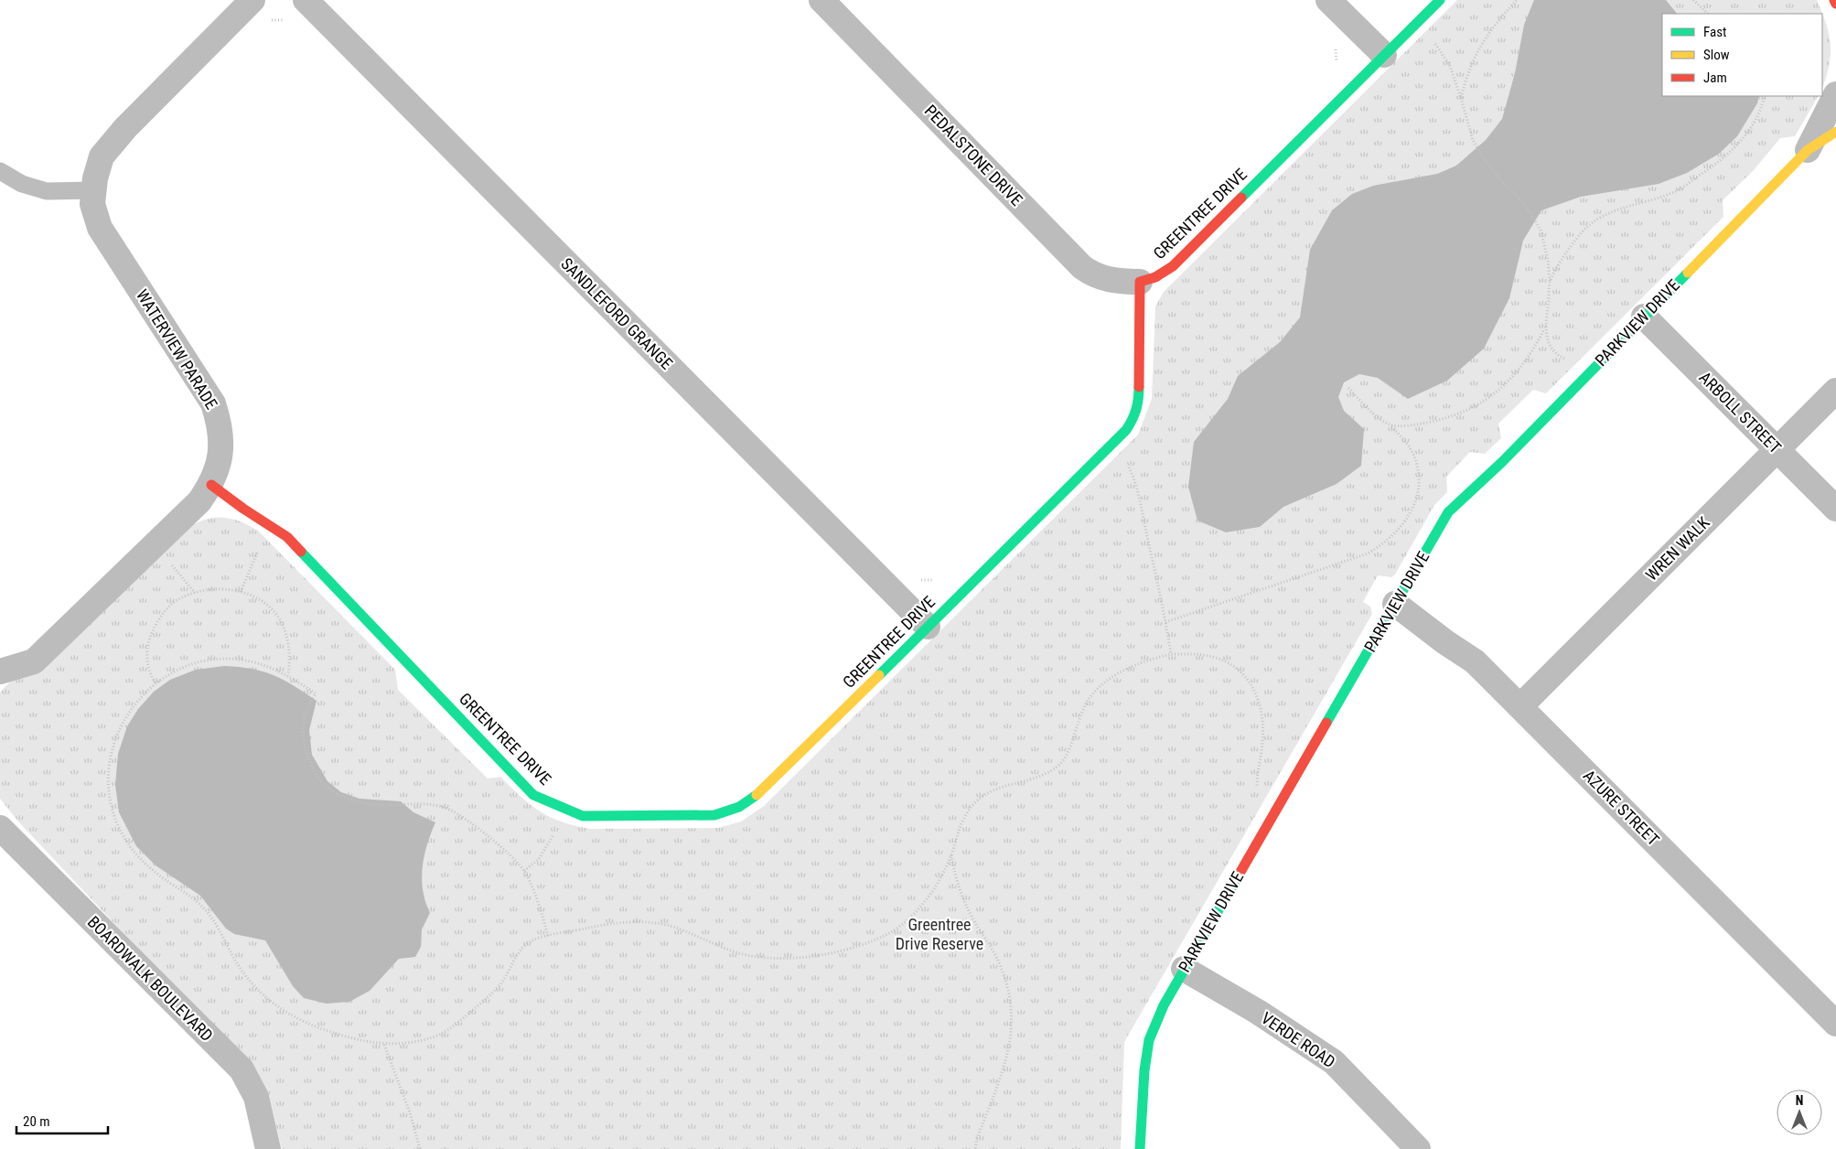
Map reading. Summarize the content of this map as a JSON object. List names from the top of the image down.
{
  "streets": {
    "street": [
      "PEDALSTONE DRIVE",
      "GREENTREE DRIVE",
      "SANDLEFORD GRANGE",
      "PARKVIEW DRIVE",
      "WATERVIEW PARADE",
      "ARBOLL STREET",
      "WREN WALK",
      "AZURE STREET",
      "BOARDWALK BOULEVARD",
      "VERDE ROAD"
    ]
  },
  "crossings": [
    ["PEDALSTONE DRIVE", "GREENTREE DRIVE"],
    ["GREENTREE DRIVE", "SANDLEFORD GRANGE"],
    ["GREENTREE DRIVE", "WATERVIEW PARADE"],
    ["PARKVIEW DRIVE", "ARBOLL STREET"],
    ["PARKVIEW DRIVE", "AZURE STREET"],
    ["PARKVIEW DRIVE", "VERDE ROAD"],
    ["ARBOLL STREET", "WREN WALK"],
    ["WREN WALK", "AZURE STREET"]
  ],
  "parks": ["Greentree Drive Reserve"],
  "legend": ["Fast", "Slow", "Jam"],
  "scale_bar": "20 m",
  "north": "top"
}
